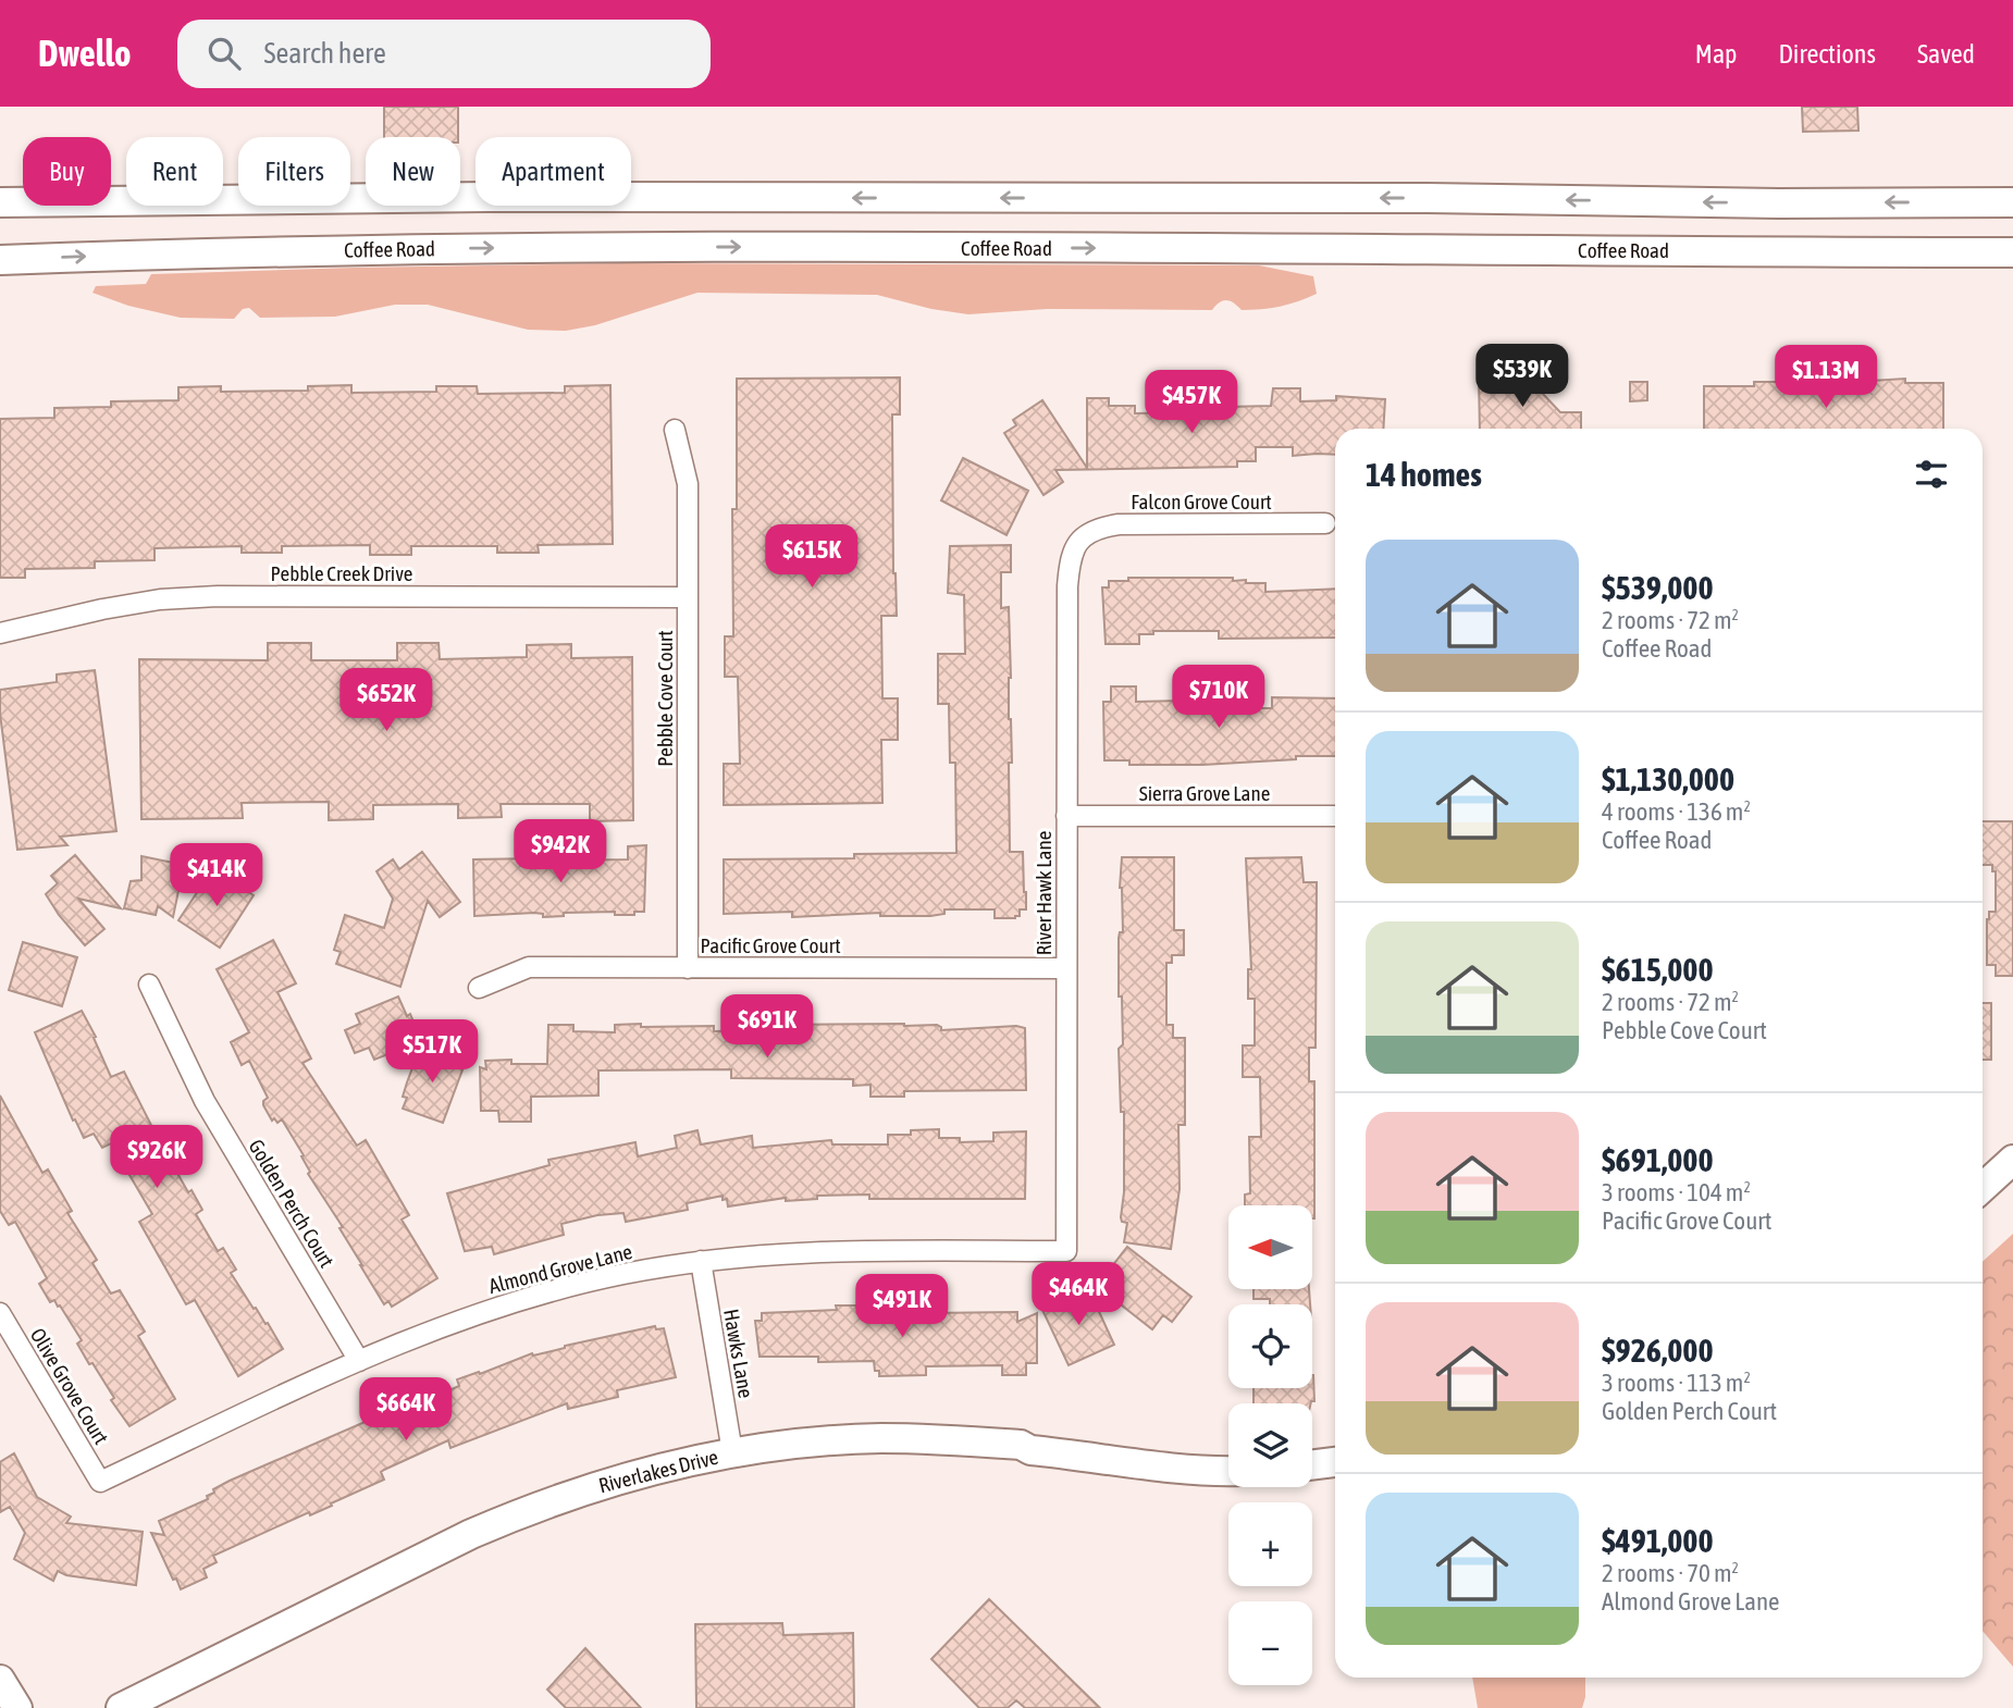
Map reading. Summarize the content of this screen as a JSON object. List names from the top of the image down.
{
  "streets": {
    "main road": ["Coffee Road", "Riverlakes Drive"],
    "street": [
      "Falcon Grove Court",
      "Pebble Creek Drive",
      "Pebble Cove Court",
      "Sierra Grove Lane",
      "River Hawk Lane",
      "Pacific Grove Court",
      "Golden Perch Court",
      "Almond Grove Lane",
      "Hawks Lane",
      "Olive Grove Court"
    ]
  },
  "crossings": [
    ["Falcon Grove Court", "River Hawk Lane"],
    ["Pebble Creek Drive", "Pebble Cove Court"],
    ["Pebble Cove Court", "Pacific Grove Court"],
    ["Sierra Grove Lane", "River Hawk Lane"],
    ["River Hawk Lane", "Pacific Grove Court"],
    ["River Hawk Lane", "Almond Grove Lane"],
    ["Golden Perch Court", "Almond Grove Lane"],
    ["Almond Grove Lane", "Hawks Lane"],
    ["Almond Grove Lane", "Olive Grove Court"],
    ["Hawks Lane", "Riverlakes Drive"]
  ],
  "north": "left",
  "page": {
    "header": "Dwello",
    "search": "Search here",
    "nav": ["Map", "Directions", "Saved"],
    "chip": [
      "Buy",
      "Rent",
      "Filters",
      "New",
      "Apartment"
    ],
    "price": [
      "$539K",
      "$1.13M",
      "$457K",
      "$615K",
      "$710K",
      "$652K",
      "$942K",
      "$414K",
      "$691K",
      "$517K",
      "$926K",
      "$464K",
      "$491K",
      "$664K"
    ],
    "heading": "14 homes",
    "list": [
      {
        "name": "$539,000",
        "note": "2 rooms · 72 m² · Coffee Road"
      },
      {
        "name": "$1,130,000",
        "note": "4 rooms · 136 m² · Coffee Road"
      },
      {
        "name": "$615,000",
        "note": "2 rooms · 72 m² · Pebble Cove Court"
      },
      {
        "name": "$691,000",
        "note": "3 rooms · 104 m² · Pacific Grove Court"
      },
      {
        "name": "$926,000",
        "note": "3 rooms · 113 m² · Golden Perch Court"
      },
      {
        "name": "$491,000",
        "note": "2 rooms · 70 m² · Almond Grove Lane"
      }
    ],
    "map_buttons": ["+", "−"]
  }
}
